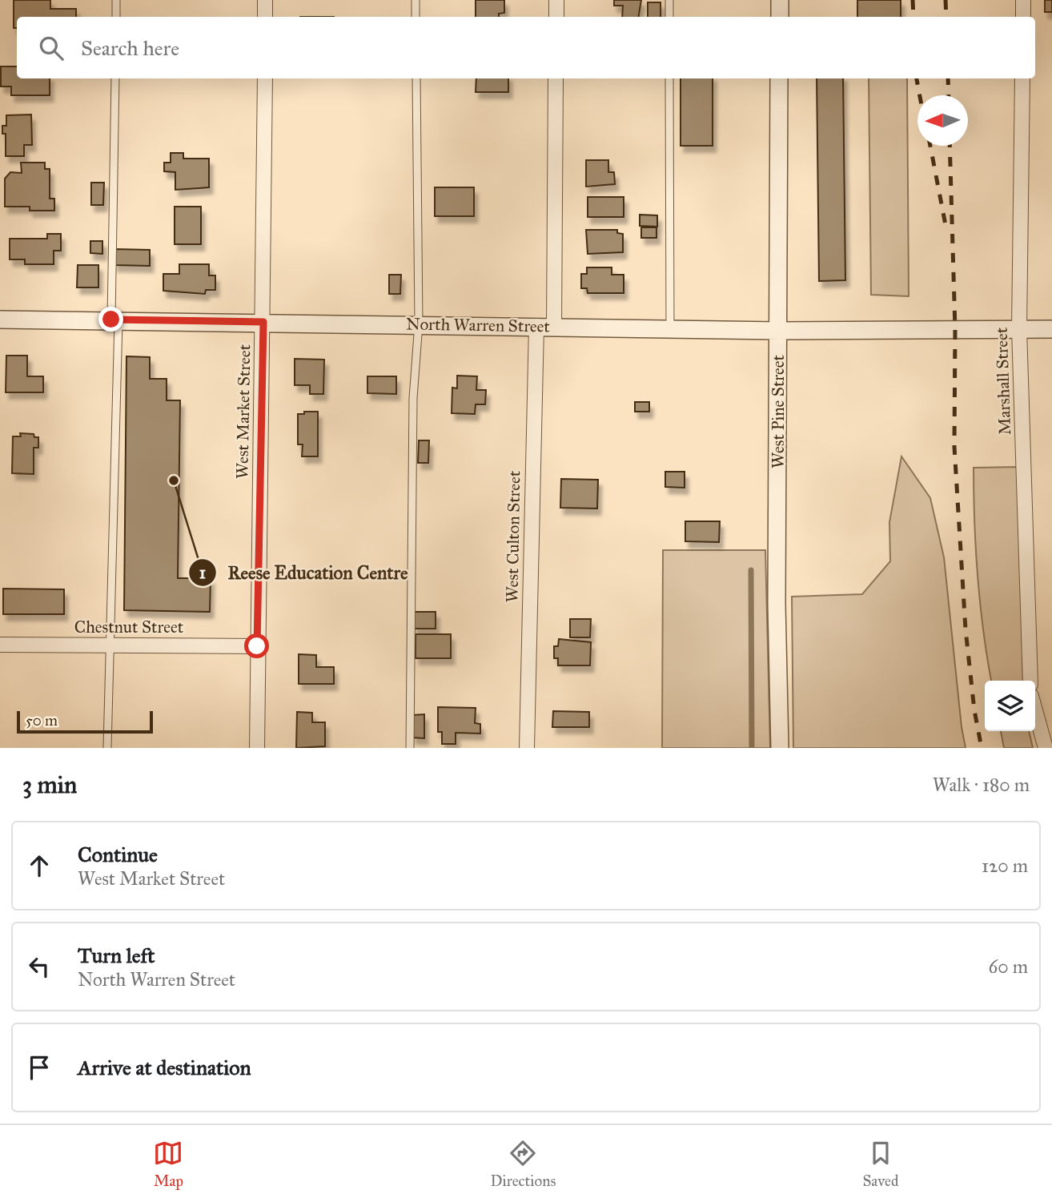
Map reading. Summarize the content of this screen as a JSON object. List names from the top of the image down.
{
  "streets": {
    "street": [
      "North Warren Street",
      "Marshall Street",
      "West Market Street",
      "West Pine Street",
      "West Culton Street",
      "Chestnut Street"
    ]
  },
  "crossings": [
    ["North Warren Street", "Marshall Street"],
    ["North Warren Street", "West Market Street"],
    ["North Warren Street", "West Pine Street"],
    ["North Warren Street", "West Culton Street"],
    ["West Market Street", "Chestnut Street"]
  ],
  "places": ["Reese Education Centre"],
  "scale_bar": "50 m",
  "north": "left",
  "page": {
    "search": "Search here",
    "scale": "50 m",
    "heading": ["3 min", "Walk · 180 m"],
    "list": [
      ["Continue", "West Market Street", "120 m"],
      ["Turn left", "North Warren Street", "60 m"],
      "Arrive at destination"
    ],
    "nav": ["Map", "Directions", "Saved"]
  }
}
